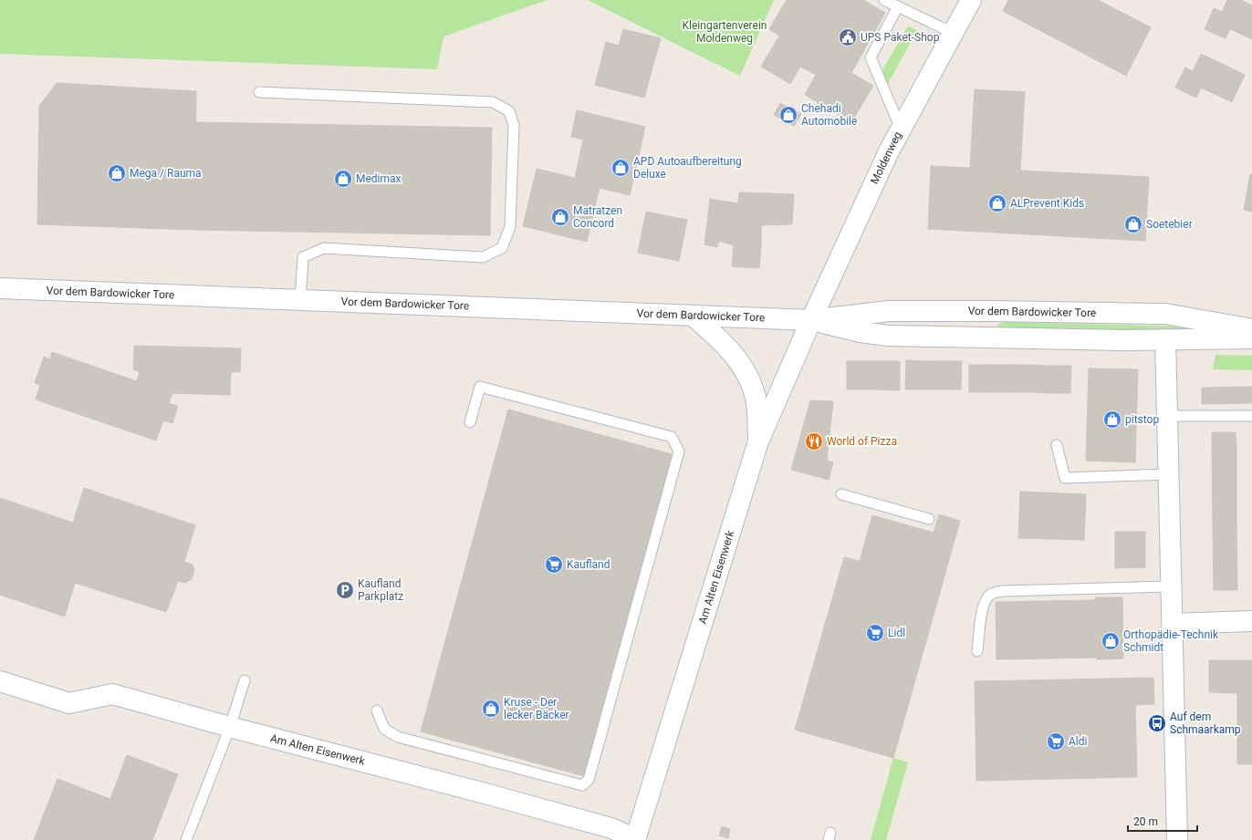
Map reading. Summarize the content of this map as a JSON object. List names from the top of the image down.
{
  "streets": {
    "main road": ["Moldenweg", "Vor dem Bardowicker Tore", "Am Alten Eisenwerk"]
  },
  "crossings": [
    ["Moldenweg", "Vor dem Bardowicker Tore"],
    ["Moldenweg", "Am Alten Eisenwerk"],
    ["Vor dem Bardowicker Tore", "Am Alten Eisenwerk"]
  ],
  "parks": ["Kleingartenverein Moldenweg"],
  "places": {
    "public building": ["UPS Paket-Shop"],
    "shop": [
      "Chehadi Automobile",
      "APD Autoaufbereitung Deluxe",
      "Mega / Rauma",
      "Medimax",
      "ALPrevent Kids",
      "Matratzen Concord",
      "Soetebier",
      "pitstop",
      "Orthopädie-Technik Schmidt",
      "Kruse - Der lecker Bäcker"
    ],
    "restaurant": ["World of Pizza"],
    "supermarket": ["Kaufland", "Lidl", "Aldi"],
    "parking": ["Kaufland Parkplatz"],
    "bus stop": ["Auf dem Schmaarkamp"]
  },
  "scale_bar": "20 m"
}
